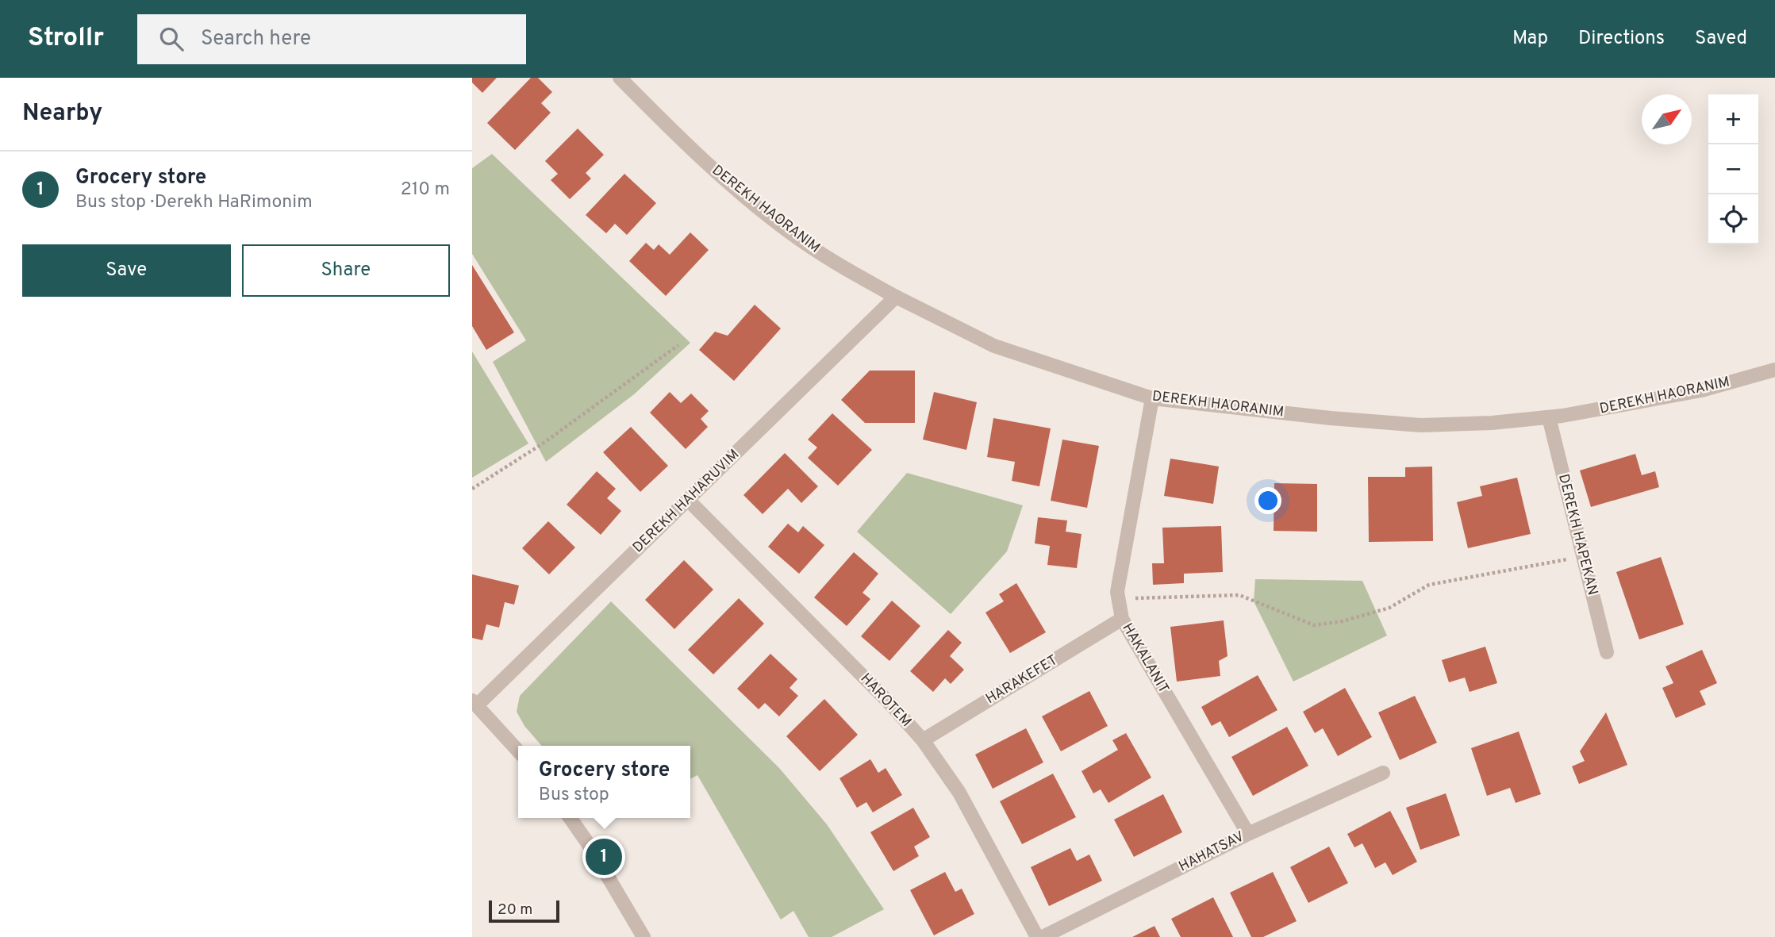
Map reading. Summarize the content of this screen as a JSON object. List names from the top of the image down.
{
  "streets": {
    "street": [
      "DEREKH HAORANIM",
      "DEREKH HAHARUVIM",
      "DEREKH HAPEKAN",
      "HAKALANIT",
      "HARAKEFET",
      "HAROTEM",
      "HAHATSAV"
    ]
  },
  "crossings": [
    ["DEREKH HAORANIM", "DEREKH HAHARUVIM"],
    ["DEREKH HAORANIM", "DEREKH HAPEKAN"],
    ["DEREKH HAORANIM", "HAKALANIT"],
    ["DEREKH HAHARUVIM", "HAROTEM"],
    ["HAKALANIT", "HARAKEFET"],
    ["HAKALANIT", "HAHATSAV"],
    ["HARAKEFET", "HAROTEM"]
  ],
  "scale_bar": "20 m",
  "north": "top right",
  "page": {
    "header": "Strollr",
    "search": "Search here",
    "nav": ["Map", "Directions", "Saved"],
    "heading": "Nearby",
    "map_buttons": ["+", "−"],
    "list": [
      {
        "mark": "1",
        "name": "Grocery store",
        "note": "Bus stop · Derekh HaRimonim",
        "value": "210 m"
      }
    ],
    "buttons": ["Save", "Share"],
    "popup": ["Grocery store", "Bus stop"],
    "pins": "1",
    "scale": "20 m"
  }
}
